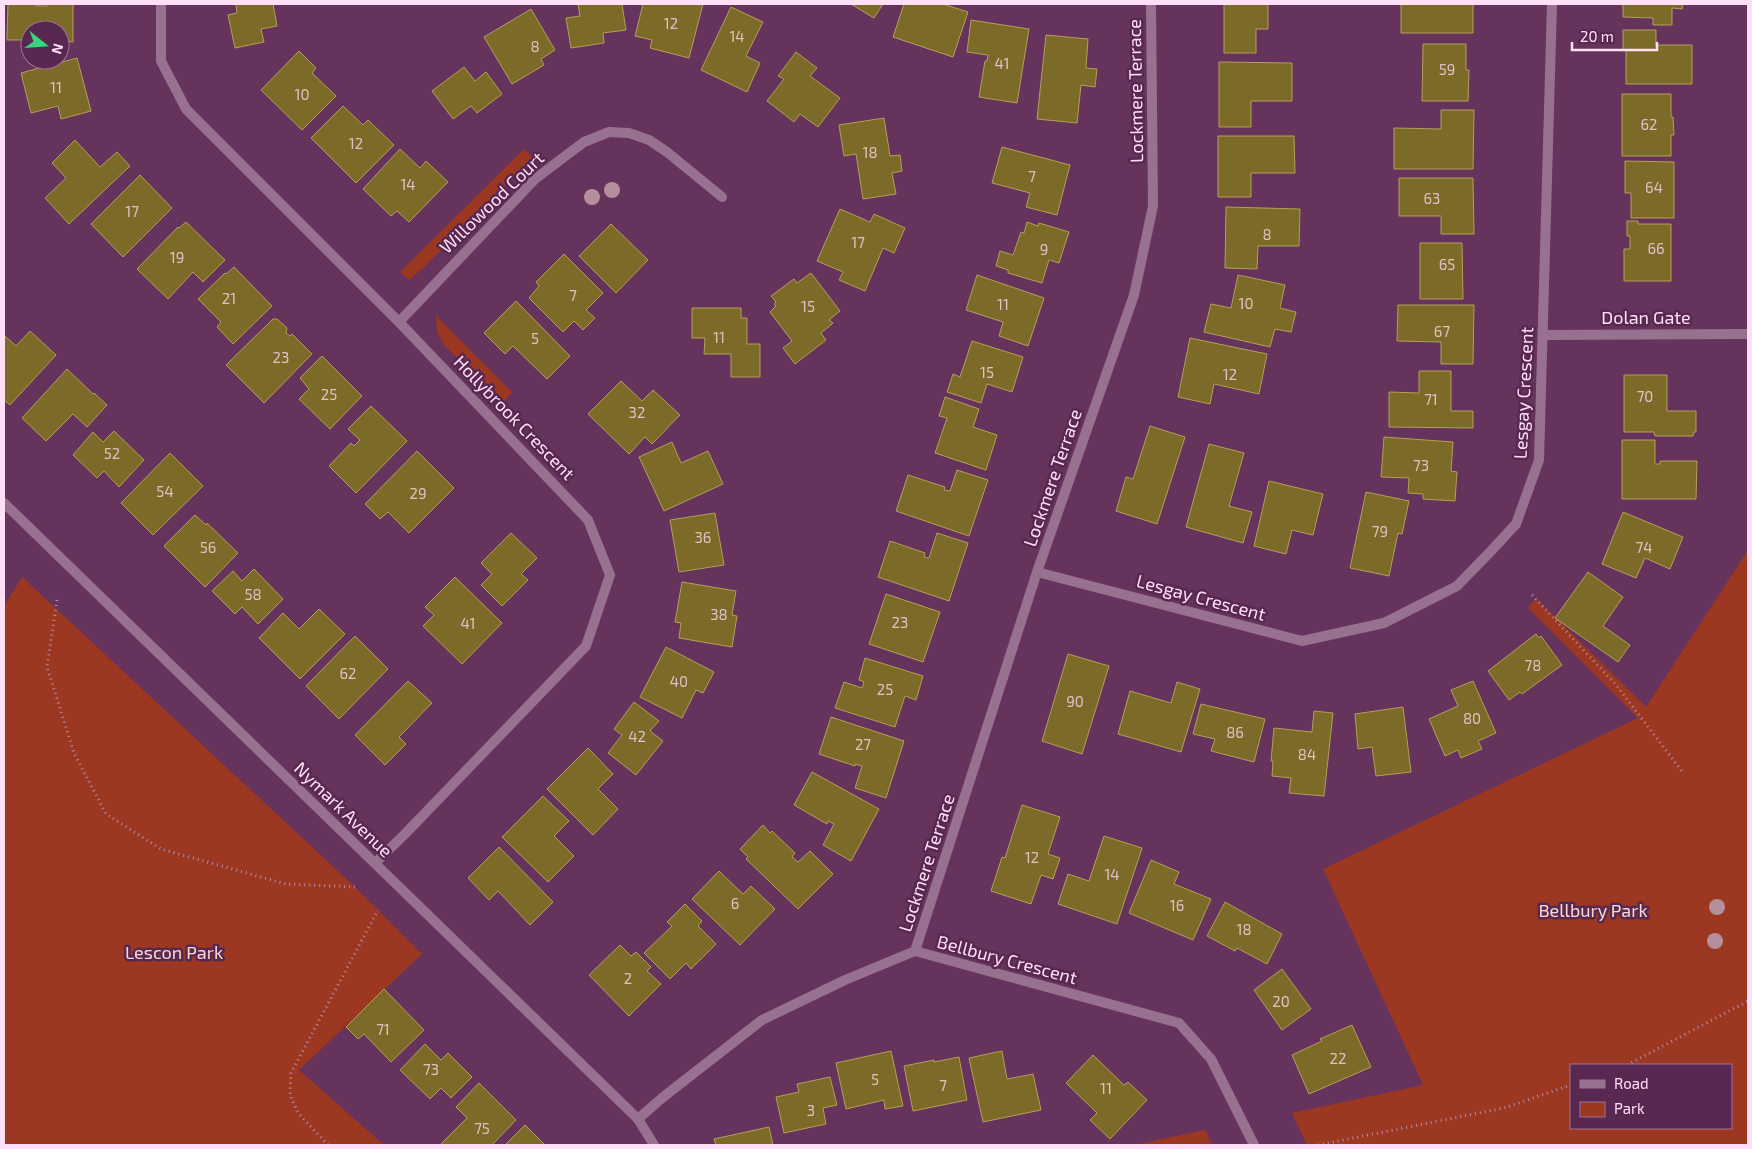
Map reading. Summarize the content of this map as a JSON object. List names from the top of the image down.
{
  "streets": {
    "street": [
      "Lockmere Terrace",
      "Willowood Court",
      "Dolan Gate",
      "Lesgay Crescent",
      "Hollybrook Crescent",
      "Nymark Avenue",
      "Bellbury Crescent"
    ]
  },
  "crossings": [
    ["Lockmere Terrace", "Lesgay Crescent"],
    ["Lockmere Terrace", "Bellbury Crescent"],
    ["Willowood Court", "Hollybrook Crescent"],
    ["Dolan Gate", "Lesgay Crescent"],
    ["Hollybrook Crescent", "Nymark Avenue"],
    ["Nymark Avenue", "Bellbury Crescent"]
  ],
  "parks": ["Bellbury Park", "Lescon Park"],
  "house_numbers": [
    "12",
    "14",
    "8",
    "41",
    "59",
    "11",
    "10",
    "62",
    "12",
    "18",
    "7",
    "14",
    "64",
    "63",
    "17",
    "8",
    "17",
    "66",
    "9",
    "19",
    "65",
    "7",
    "21",
    "10",
    "11",
    "15",
    "67",
    "11",
    "5",
    "23",
    "15",
    "12",
    "25",
    "70",
    "71",
    "32",
    "52",
    "73",
    "54",
    "29",
    "79",
    "36",
    "56",
    "74",
    "58",
    "38",
    "23",
    "41",
    "78",
    "62",
    "40",
    "25",
    "90",
    "80",
    "86",
    "42",
    "27",
    "84",
    "12",
    "14",
    "6",
    "16",
    "18",
    "2",
    "20",
    "71",
    "22",
    "73",
    "5",
    "7",
    "11",
    "3",
    "75"
  ],
  "legend": ["Road", "Park"],
  "scale_bar": "20 m",
  "north": "right"
}
